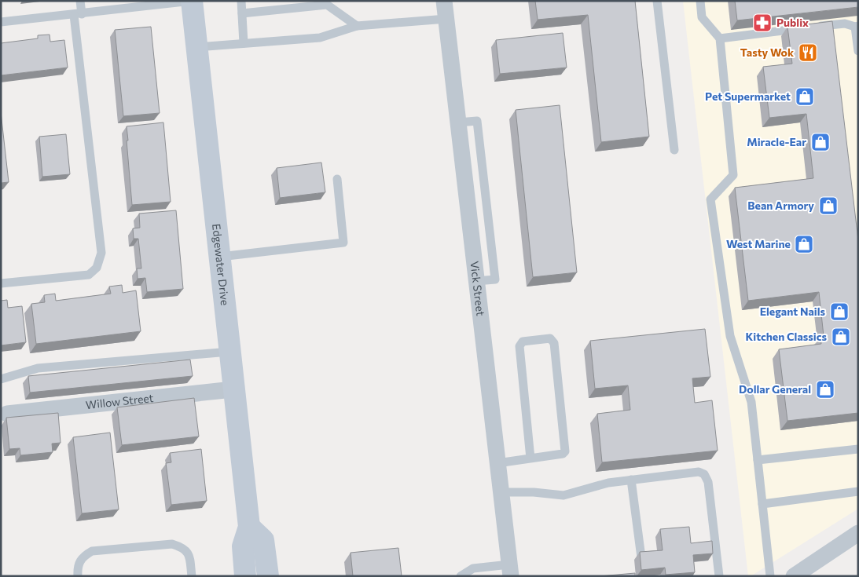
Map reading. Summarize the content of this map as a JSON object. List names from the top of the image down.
{
  "streets": {
    "street": ["Edgewater Drive", "Vick Street", "Willow Street"]
  },
  "crossings": [
    ["Edgewater Drive", "Willow Street"]
  ],
  "places": {
    "pharmacy": ["Publix"],
    "restaurant": ["Tasty Wok"],
    "shop": [
      "Pet Supermarket",
      "Miracle-Ear",
      "Bean Armory",
      "West Marine",
      "Elegant Nails",
      "Kitchen Classics",
      "Dollar General"
    ]
  }
}
